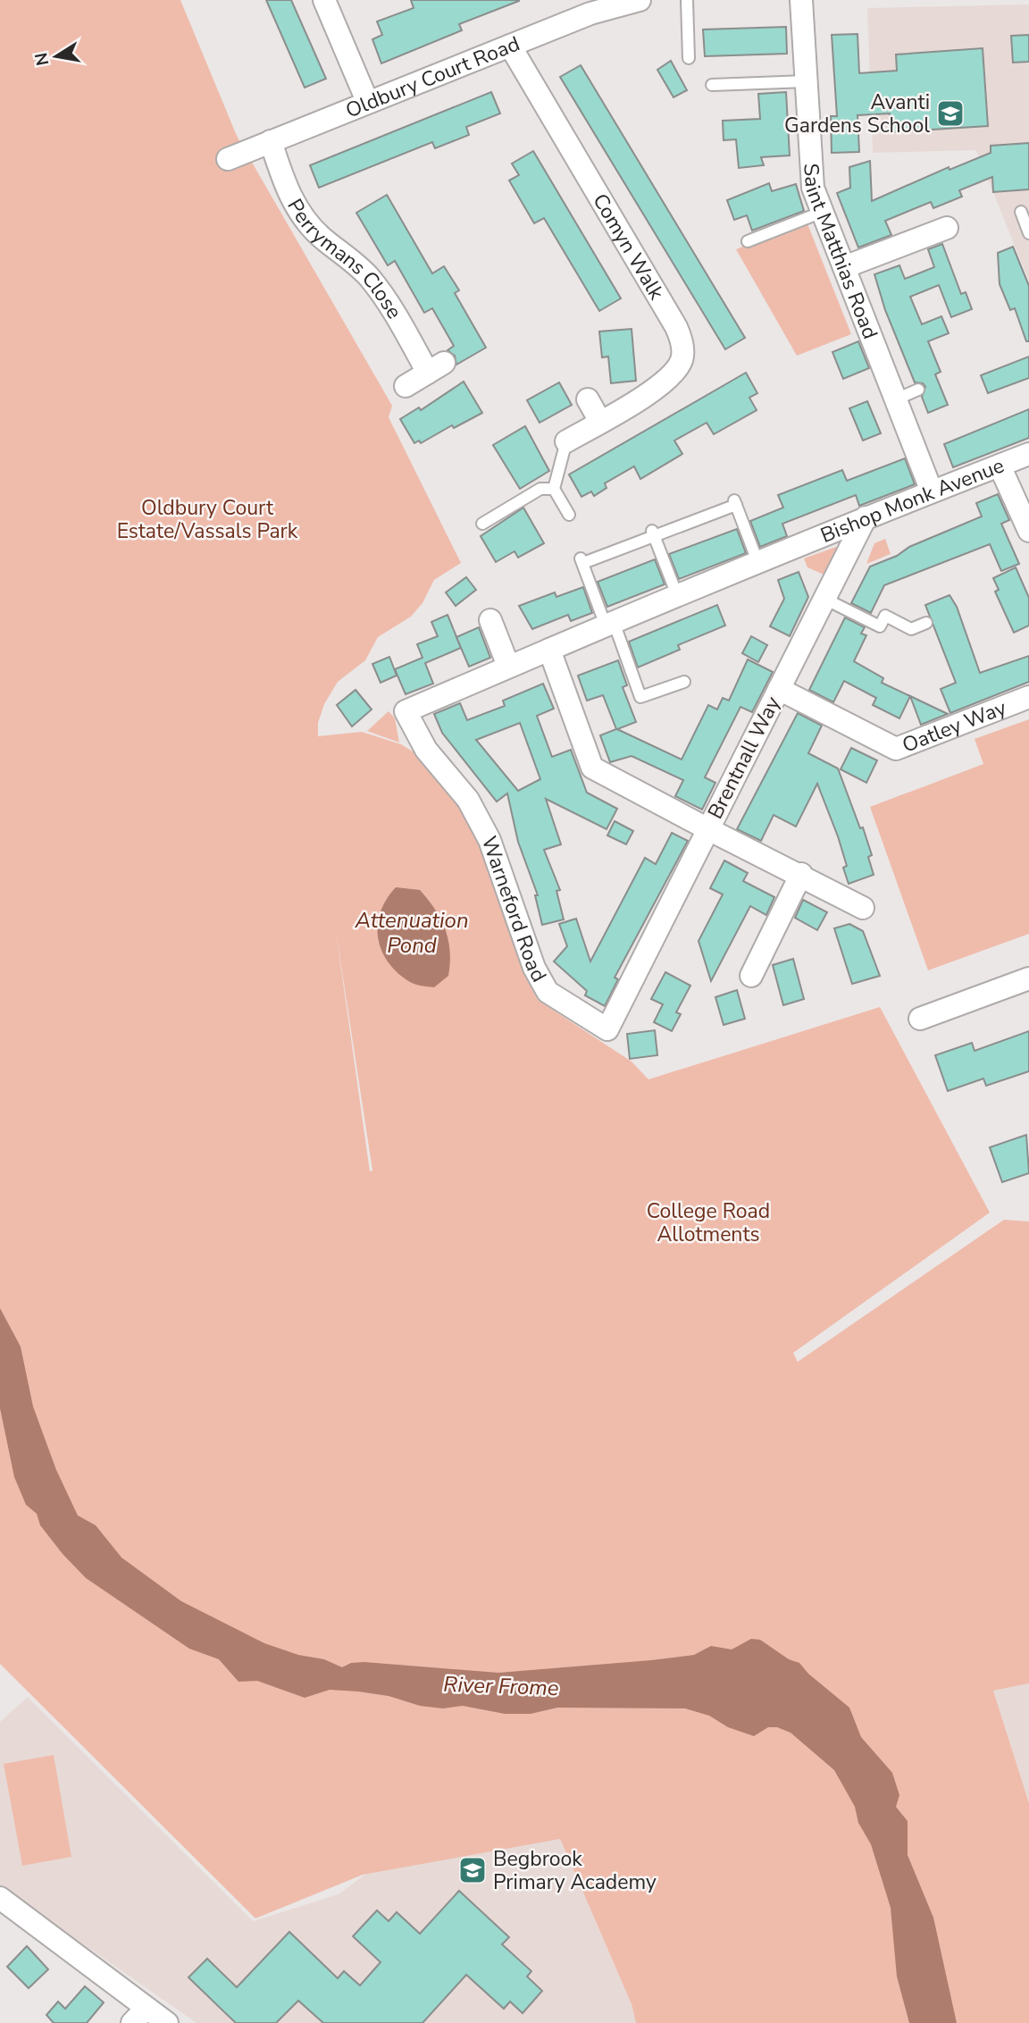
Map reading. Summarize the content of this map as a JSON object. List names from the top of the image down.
{
  "streets": {
    "street": [
      "Oldbury Court Road",
      "Comyn Walk",
      "Saint Matthias Road",
      "Perrymans Close",
      "Bishop Monk Avenue",
      "Oatley Way",
      "Brentnall Way",
      "Warneford Road"
    ]
  },
  "crossings": [
    ["Oldbury Court Road", "Comyn Walk"],
    ["Oldbury Court Road", "Perrymans Close"],
    ["Saint Matthias Road", "Bishop Monk Avenue"],
    ["Bishop Monk Avenue", "Brentnall Way"],
    ["Oatley Way", "Brentnall Way"],
    ["Brentnall Way", "Warneford Road"]
  ],
  "water": ["Attenuation Pond", "River Frome"],
  "parks": ["Oldbury Court Estate/Vassals Park", "College Road Allotments"],
  "places": {
    "school or university": ["Avanti Gardens School", "Begbrook Primary Academy"]
  },
  "north": "left"
}
